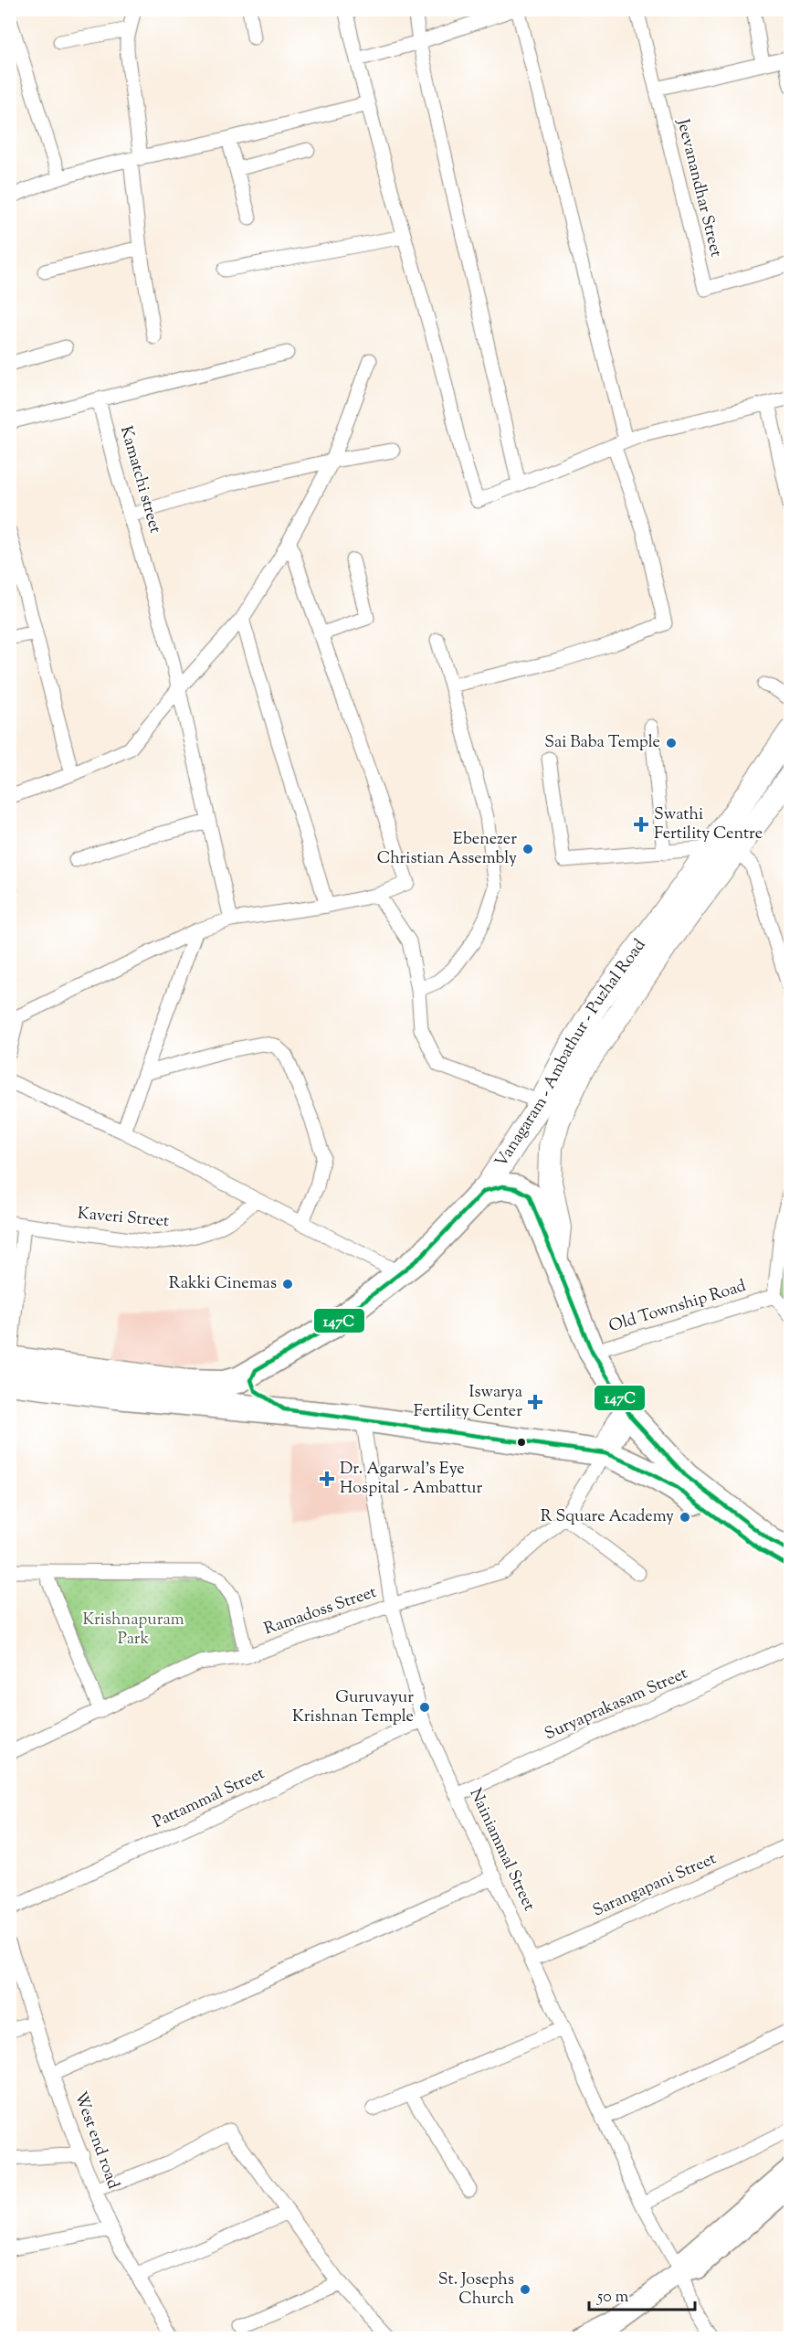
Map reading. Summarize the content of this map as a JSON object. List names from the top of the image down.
{
  "streets": {
    "highway": ["Vanagaram - Ambathur - Puzhal Road"],
    "street": [
      "Jeevanandhar Street",
      "Kamatchi street",
      "Kaveri Street",
      "Old Township Road",
      "Ramadoss Street",
      "Suryaprakasam Street",
      "Pattammal Street",
      "Nainiammal Street",
      "Sarangapani Street",
      "West end road"
    ]
  },
  "crossings": [
    ["Ramadoss Street", "Nainiammal Street"],
    ["Suryaprakasam Street", "Nainiammal Street"],
    ["Pattammal Street", "Nainiammal Street"],
    ["Nainiammal Street", "Sarangapani Street"]
  ],
  "parks": ["Krishnapuram Park"],
  "places": {
    "other": [
      "Sai Baba Temple",
      "Ebenezer Christian Assembly",
      "Rakki Cinemas",
      "R Square Academy",
      "Guruvayur Krishnan Temple",
      "St. Josephs Church"
    ],
    "health": ["Swathi Fertility Centre", "Iswarya Fertility Center", "Dr. Agarwal's Eye Hospital - Ambattur"]
  },
  "lines": ["transit line 147C"],
  "scale_bar": "50 m"
}
